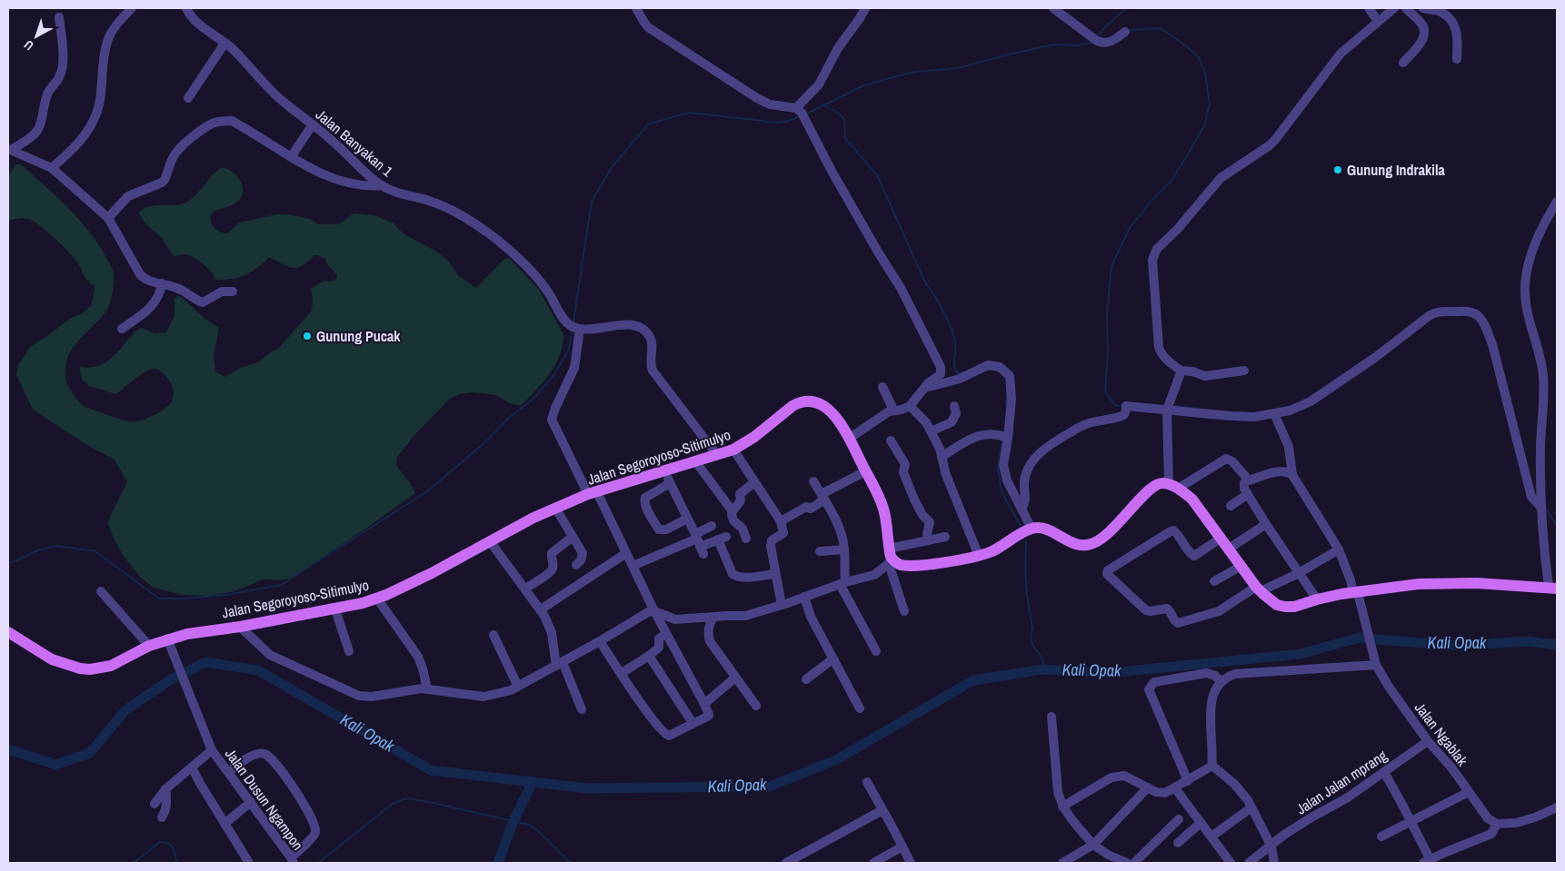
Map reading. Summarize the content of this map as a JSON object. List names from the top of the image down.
{
  "streets": {
    "main road": ["Jalan Segoroyoso-Sitimulyo"],
    "street": [
      "Jalan Banyakan 1",
      "Jalan Ngablak",
      "Jalan Jalan mprang",
      "Jalan Dusun Ngampon"
    ]
  },
  "crossings": [
    ["Jalan Ngablak", "Jalan Jalan mprang"]
  ],
  "water": ["Kali Opak"],
  "places": ["Gunung Indrakila", "Gunung Pucak"],
  "north": "bottom left"
}
